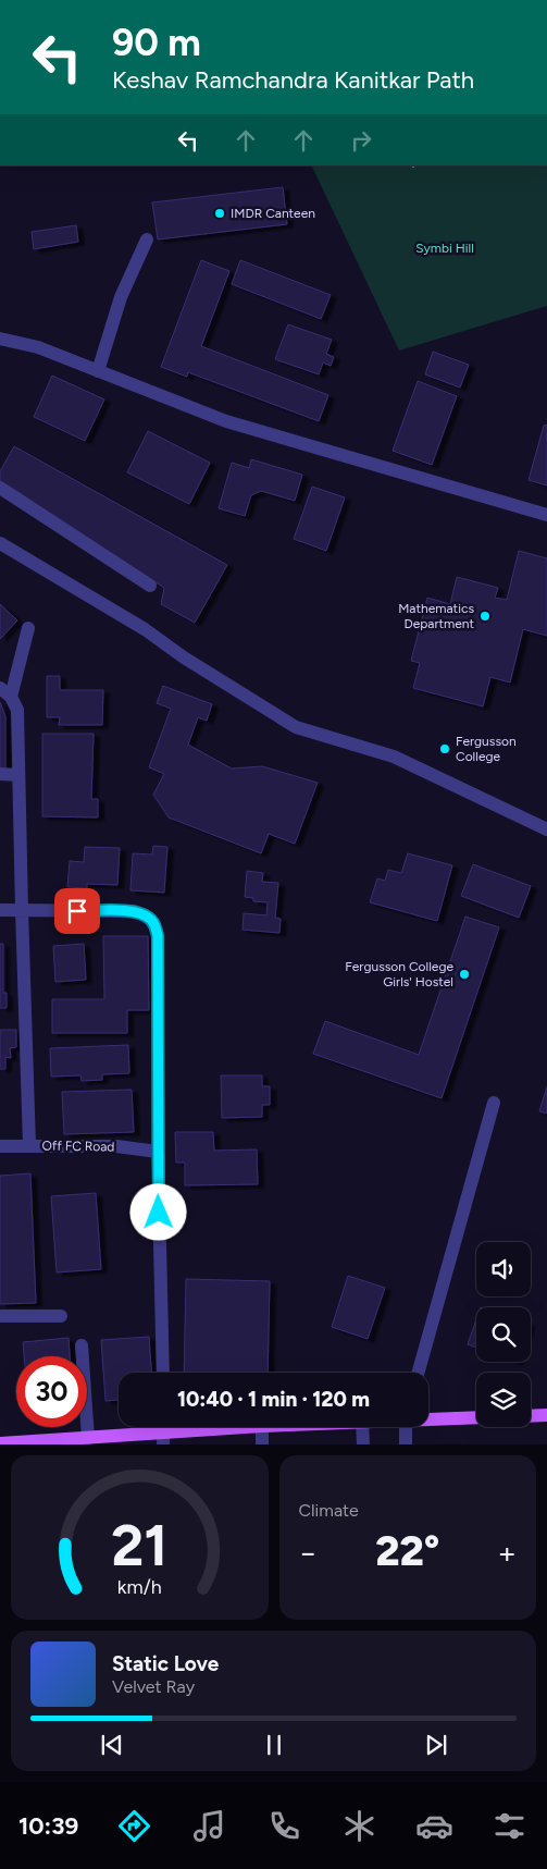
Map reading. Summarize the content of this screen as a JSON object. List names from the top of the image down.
{
  "streets": {
    "street": ["Off FC Road"]
  },
  "parks": ["Symbi Hill"],
  "places": [
    "IMDR Canteen",
    "Mathematics Department",
    "Fergusson College",
    "Fergusson College Girls' Hostel"
  ],
  "page": {
    "turn": ["90 m", "Keshav Ramchandra Kanitkar Path"],
    "limit": "30",
    "trip": "10:40 · 1 min · 120 m",
    "tile": "Climate",
    "heat": ["−", "22°", "+"],
    "song": ["Static Love", "Velvet Ray"],
    "tabs": "10:39",
    "gauge": ["21", "km/h"]
  }
}
